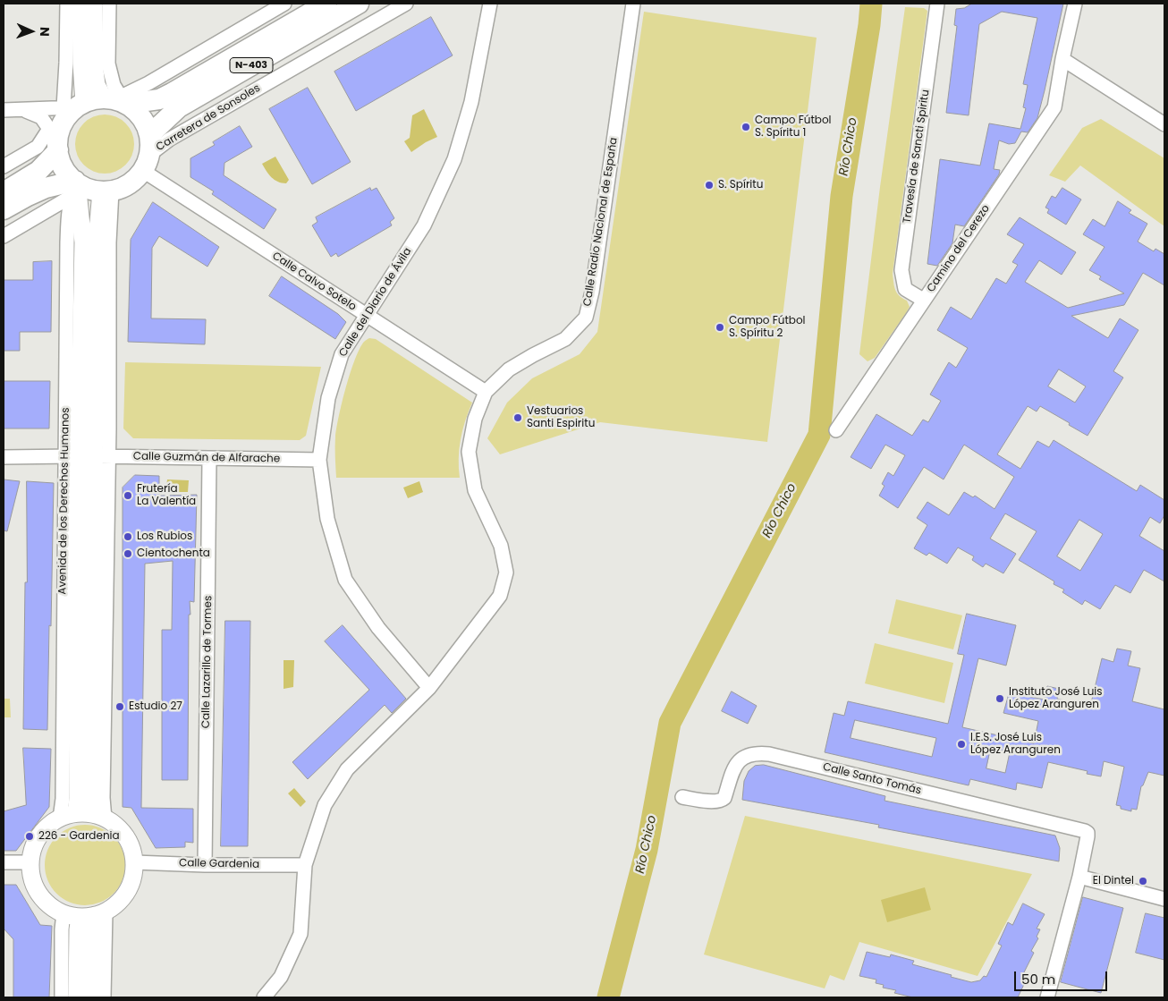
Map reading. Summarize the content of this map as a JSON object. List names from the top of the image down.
{
  "streets": {
    "highway": ["N-403", "Carretera de Sonsoles"],
    "main road": ["Avenida de los Derechos Humanos"],
    "street": [
      "Travesía de Sancti Spiritu",
      "Calle Radio Nacional de España",
      "Camino del Cerezo",
      "Calle Calvo Sotelo",
      "Calle del Diario de Ávila",
      "Calle Guzmán de Alfarache",
      "Calle Lazarillo de Tormes",
      "Calle Santo Tomás",
      "Calle Gardenia"
    ]
  },
  "crossings": [
    ["N-403", "Carretera de Sonsoles"],
    ["N-403", "Calle Calvo Sotelo"],
    ["N-403", "Avenida de los Derechos Humanos"],
    ["Carretera de Sonsoles", "Calle Calvo Sotelo"],
    ["Carretera de Sonsoles", "Avenida de los Derechos Humanos"],
    ["Travesía de Sancti Spiritu", "Camino del Cerezo"],
    ["Calle Radio Nacional de España", "Calle Calvo Sotelo"],
    ["Calle Radio Nacional de España", "Calle del Diario de Ávila"],
    ["Calle Radio Nacional de España", "Calle Gardenia"],
    ["Calle Calvo Sotelo", "Calle del Diario de Ávila"],
    ["Calle Calvo Sotelo", "Avenida de los Derechos Humanos"],
    ["Calle del Diario de Ávila", "Calle Guzmán de Alfarache"],
    ["Calle Guzmán de Alfarache", "Avenida de los Derechos Humanos"],
    ["Calle Guzmán de Alfarache", "Calle Lazarillo de Tormes"],
    ["Avenida de los Derechos Humanos", "Calle Gardenia"],
    ["Calle Lazarillo de Tormes", "Calle Gardenia"]
  ],
  "water": ["Río Chico"],
  "places": [
    "Campo Fútbol S. Spíritu 1",
    "S. Spíritu",
    "Campo Fútbol S. Spíritu 2",
    "Vestuarios Santi Espiritu",
    "Frutería La Valentía",
    "Los Rubios",
    "Cientochenta",
    "Instituto José Luis López Aranguren",
    "Estudio 27",
    "I.E.S. José Luis López Aranguren",
    "226 - Gardenia",
    "El Dintel"
  ],
  "scale_bar": "50 m",
  "north": "right"
}
